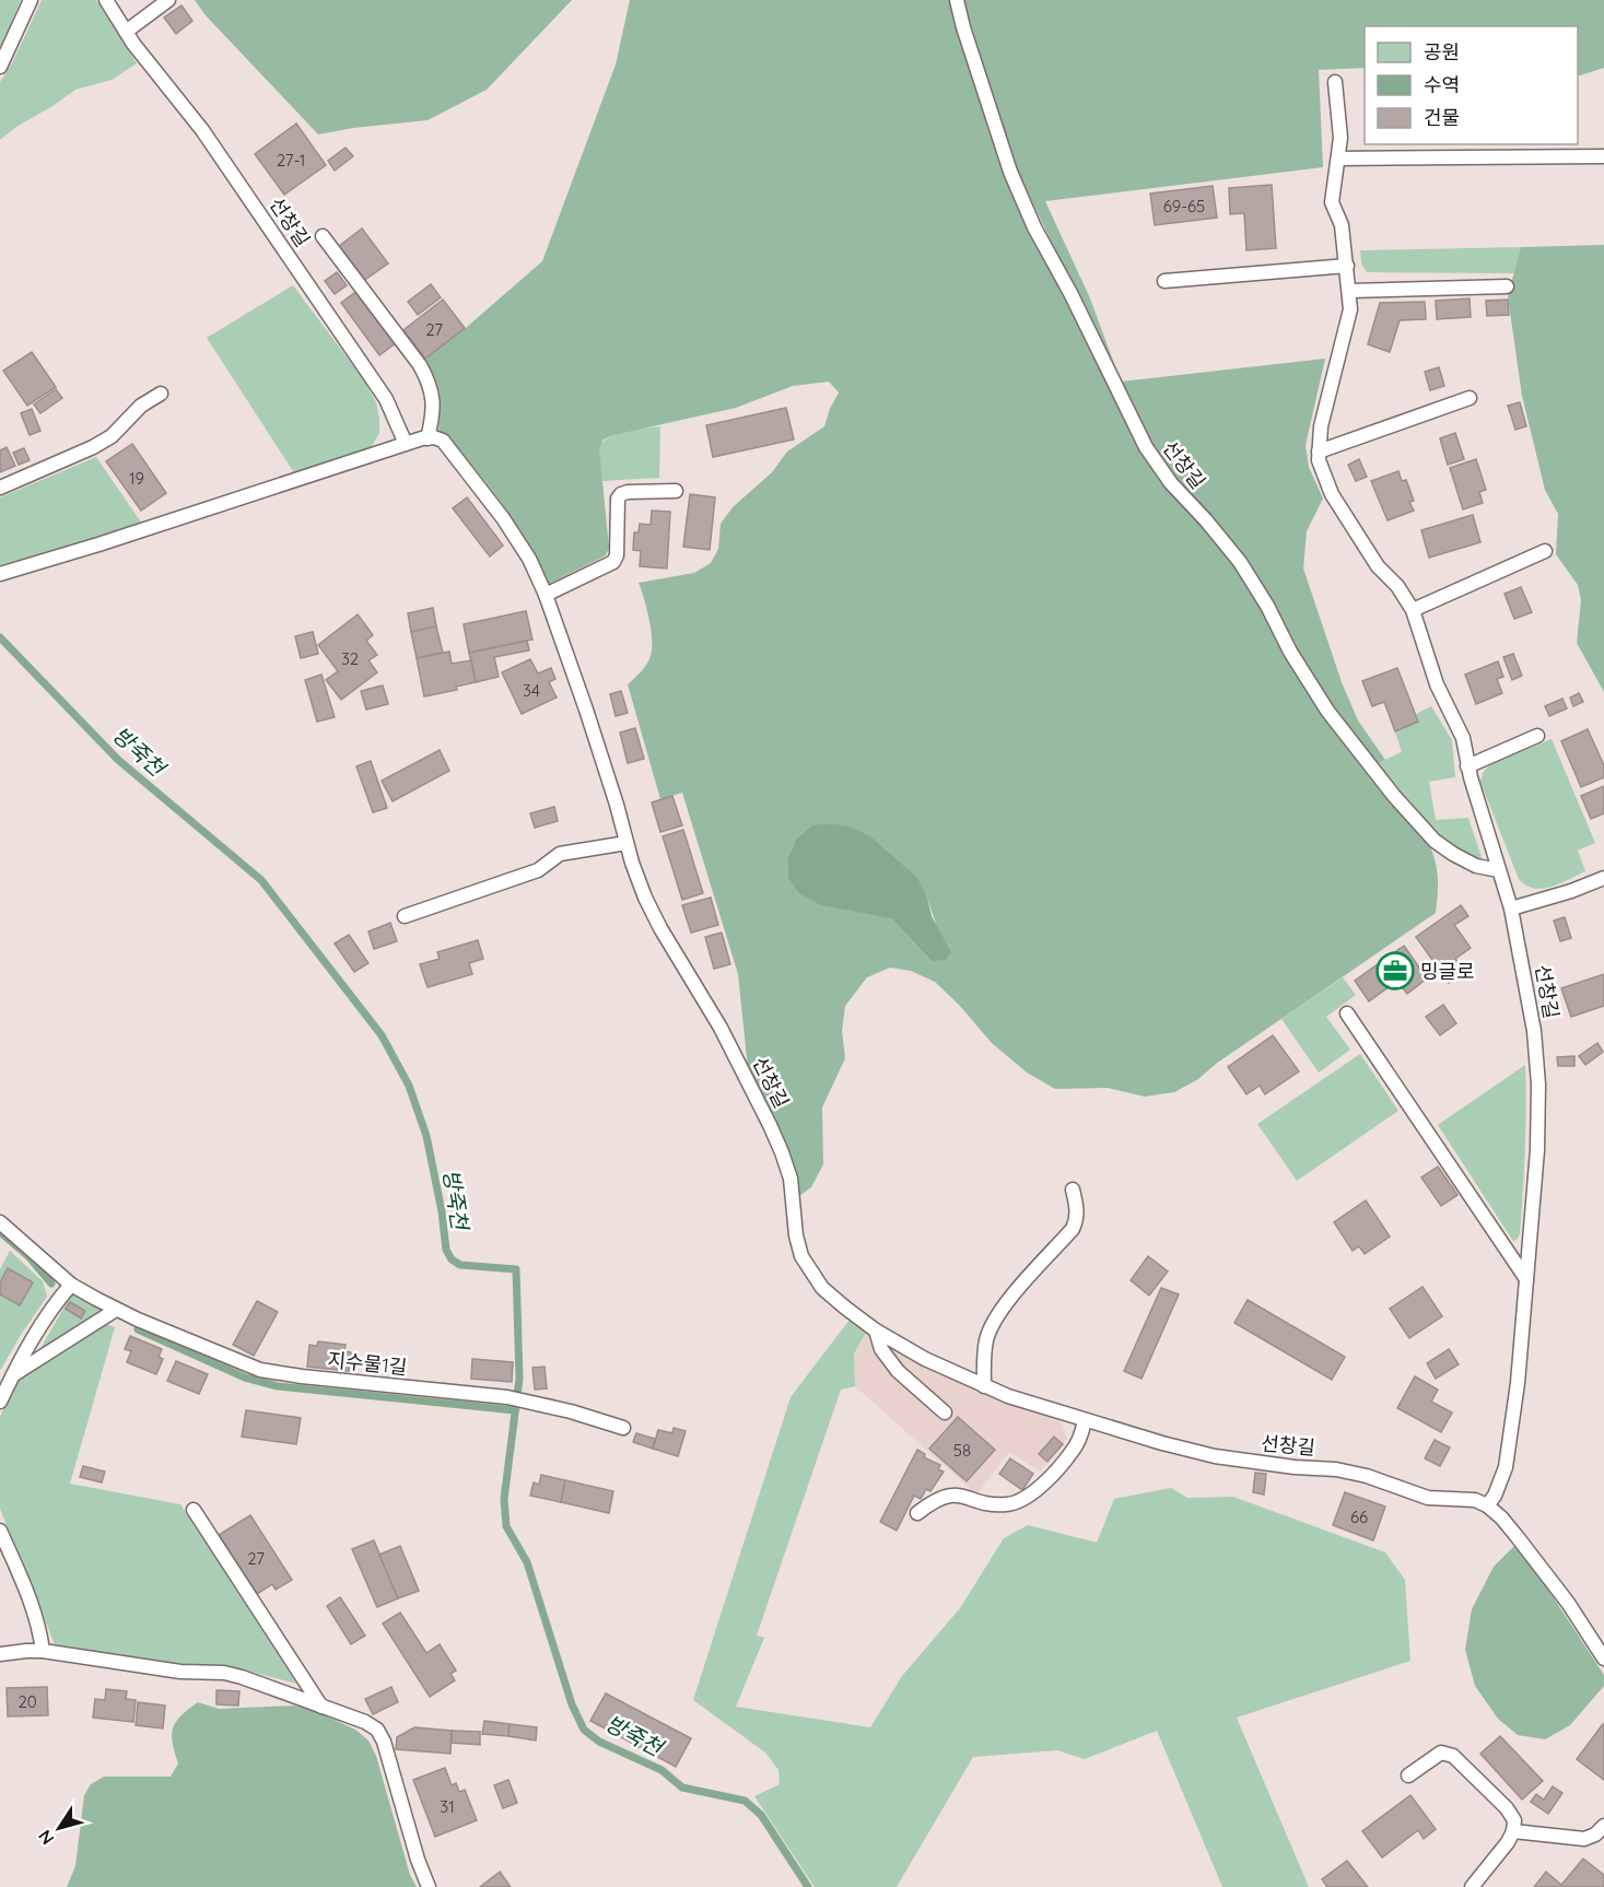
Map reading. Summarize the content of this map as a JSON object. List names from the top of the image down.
{
  "streets": {
    "lane": ["선창길", "지수물1길"]
  },
  "water": ["방죽천"],
  "places": {
    "office": ["밍글로"]
  },
  "house_numbers": [
    "27-1",
    "69-65",
    "27",
    "19",
    "32",
    "34",
    "58",
    "66",
    "27",
    "20",
    "31"
  ],
  "legend": ["공원", "수역", "건물"],
  "north": "bottom left"
}
